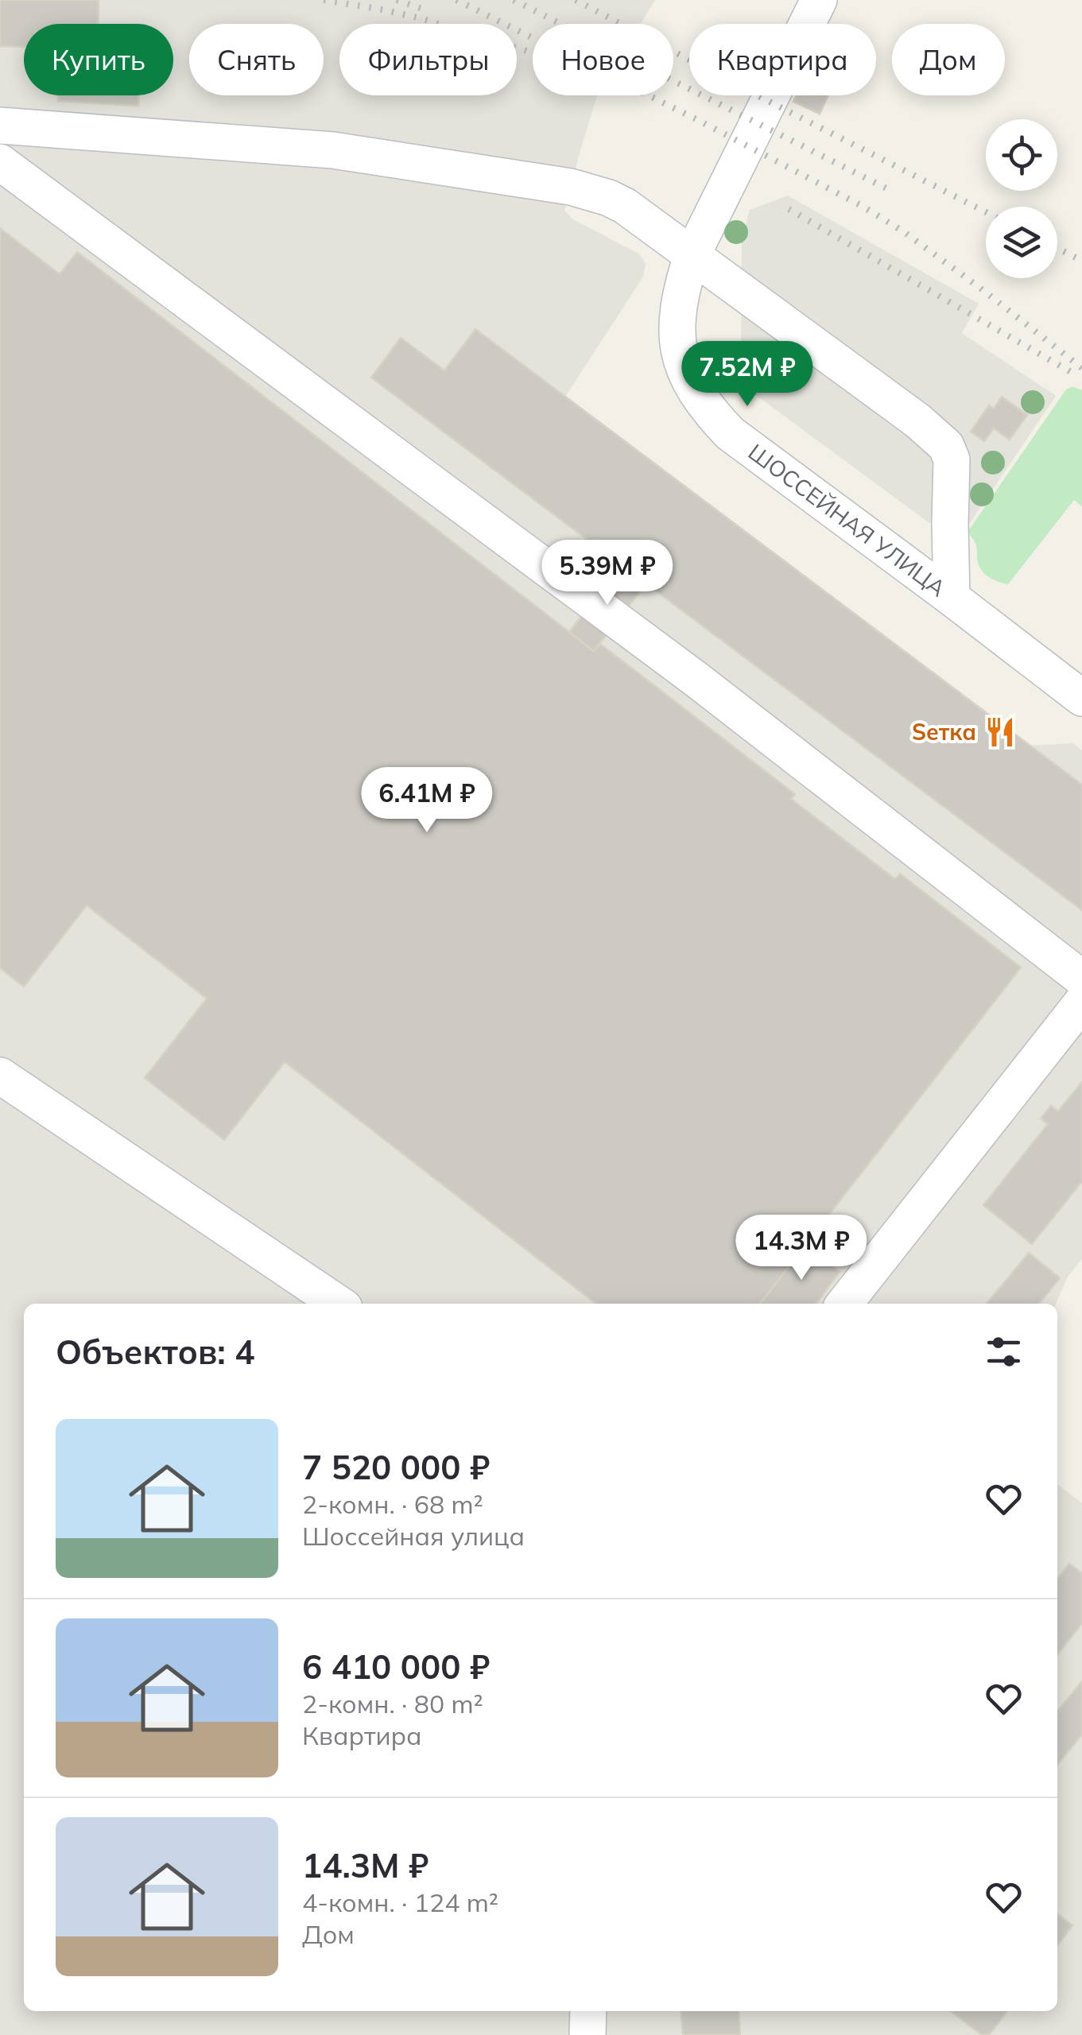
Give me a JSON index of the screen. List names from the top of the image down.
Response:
{
  "streets": {
    "street": ["ШОССЕЙНАЯ УЛИЦА"]
  },
  "places": {
    "restaurant": ["Sетка"]
  },
  "page": {
    "chip": [
      "Купить",
      "Снять",
      "Фильтры",
      "Новое",
      "Квартира",
      "Дом"
    ],
    "price": [
      "7.52M ₽",
      "5.39M ₽",
      "6.41M ₽",
      "14.3M ₽"
    ],
    "heading": "Объектов: 4",
    "list": [
      {
        "name": "7 520 000 ₽",
        "note": "2-комн. · 68 m² · Шоссейная улица"
      },
      {
        "name": "6 410 000 ₽",
        "note": "2-комн. · 80 m² · Квартира"
      },
      {
        "name": "14.3M ₽",
        "note": "4-комн. · 124 m² · Дом"
      }
    ]
  }
}
